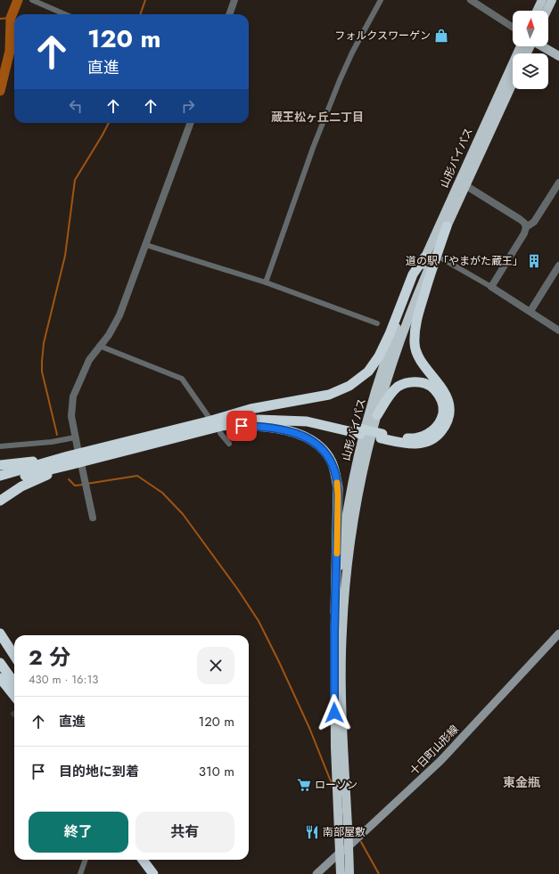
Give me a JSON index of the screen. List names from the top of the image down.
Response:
{
  "streets": {
    "highway": ["山形バイパス"],
    "main road": ["十日町山形線"]
  },
  "crossings": [
    ["山形バイパス", "十日町山形線"]
  ],
  "districts": ["蔵王松ヶ丘二丁目", "東金瓶"],
  "places": {
    "shop": ["フォルクスワーゲン"],
    "building": ["道の駅「やまがた蔵王」"],
    "supermarket": ["ローソン"],
    "restaurant": ["南部屋敷"]
  },
  "north": "top",
  "page": {
    "turn": ["120 m", "直進"],
    "heading": ["2 分", "430 m · 16:13"],
    "list": [
      {
        "name": "直進",
        "value": "120 m"
      },
      {
        "name": "目的地に到着",
        "value": "310 m"
      }
    ],
    "buttons": ["終了", "共有"]
  }
}
